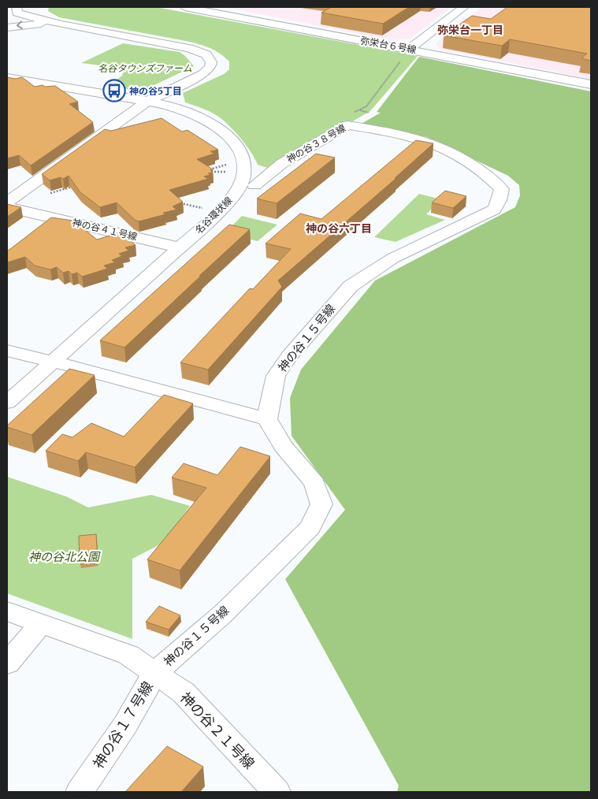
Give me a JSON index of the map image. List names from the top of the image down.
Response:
{
  "streets": {
    "street": [
      "弥栄台６号線",
      "神の谷３８号線",
      "名谷環状線",
      "神の谷４１号線",
      "神の谷１５号線",
      "神の谷１７号線",
      "神の谷２１号線"
    ]
  },
  "crossings": [
    ["神の谷３８号線", "神の谷１５号線"],
    ["名谷環状線", "神の谷４１号線"],
    ["神の谷１５号線", "神の谷１７号線"],
    ["神の谷１５号線", "神の谷２１号線"],
    ["神の谷１７号線", "神の谷２１号線"]
  ],
  "districts": ["弥栄台一丁目", "神の谷六丁目"],
  "parks": ["名谷タウンズファーム", "神の谷北公園"],
  "places": {
    "bus stop": ["神の谷5丁目"]
  }
}
